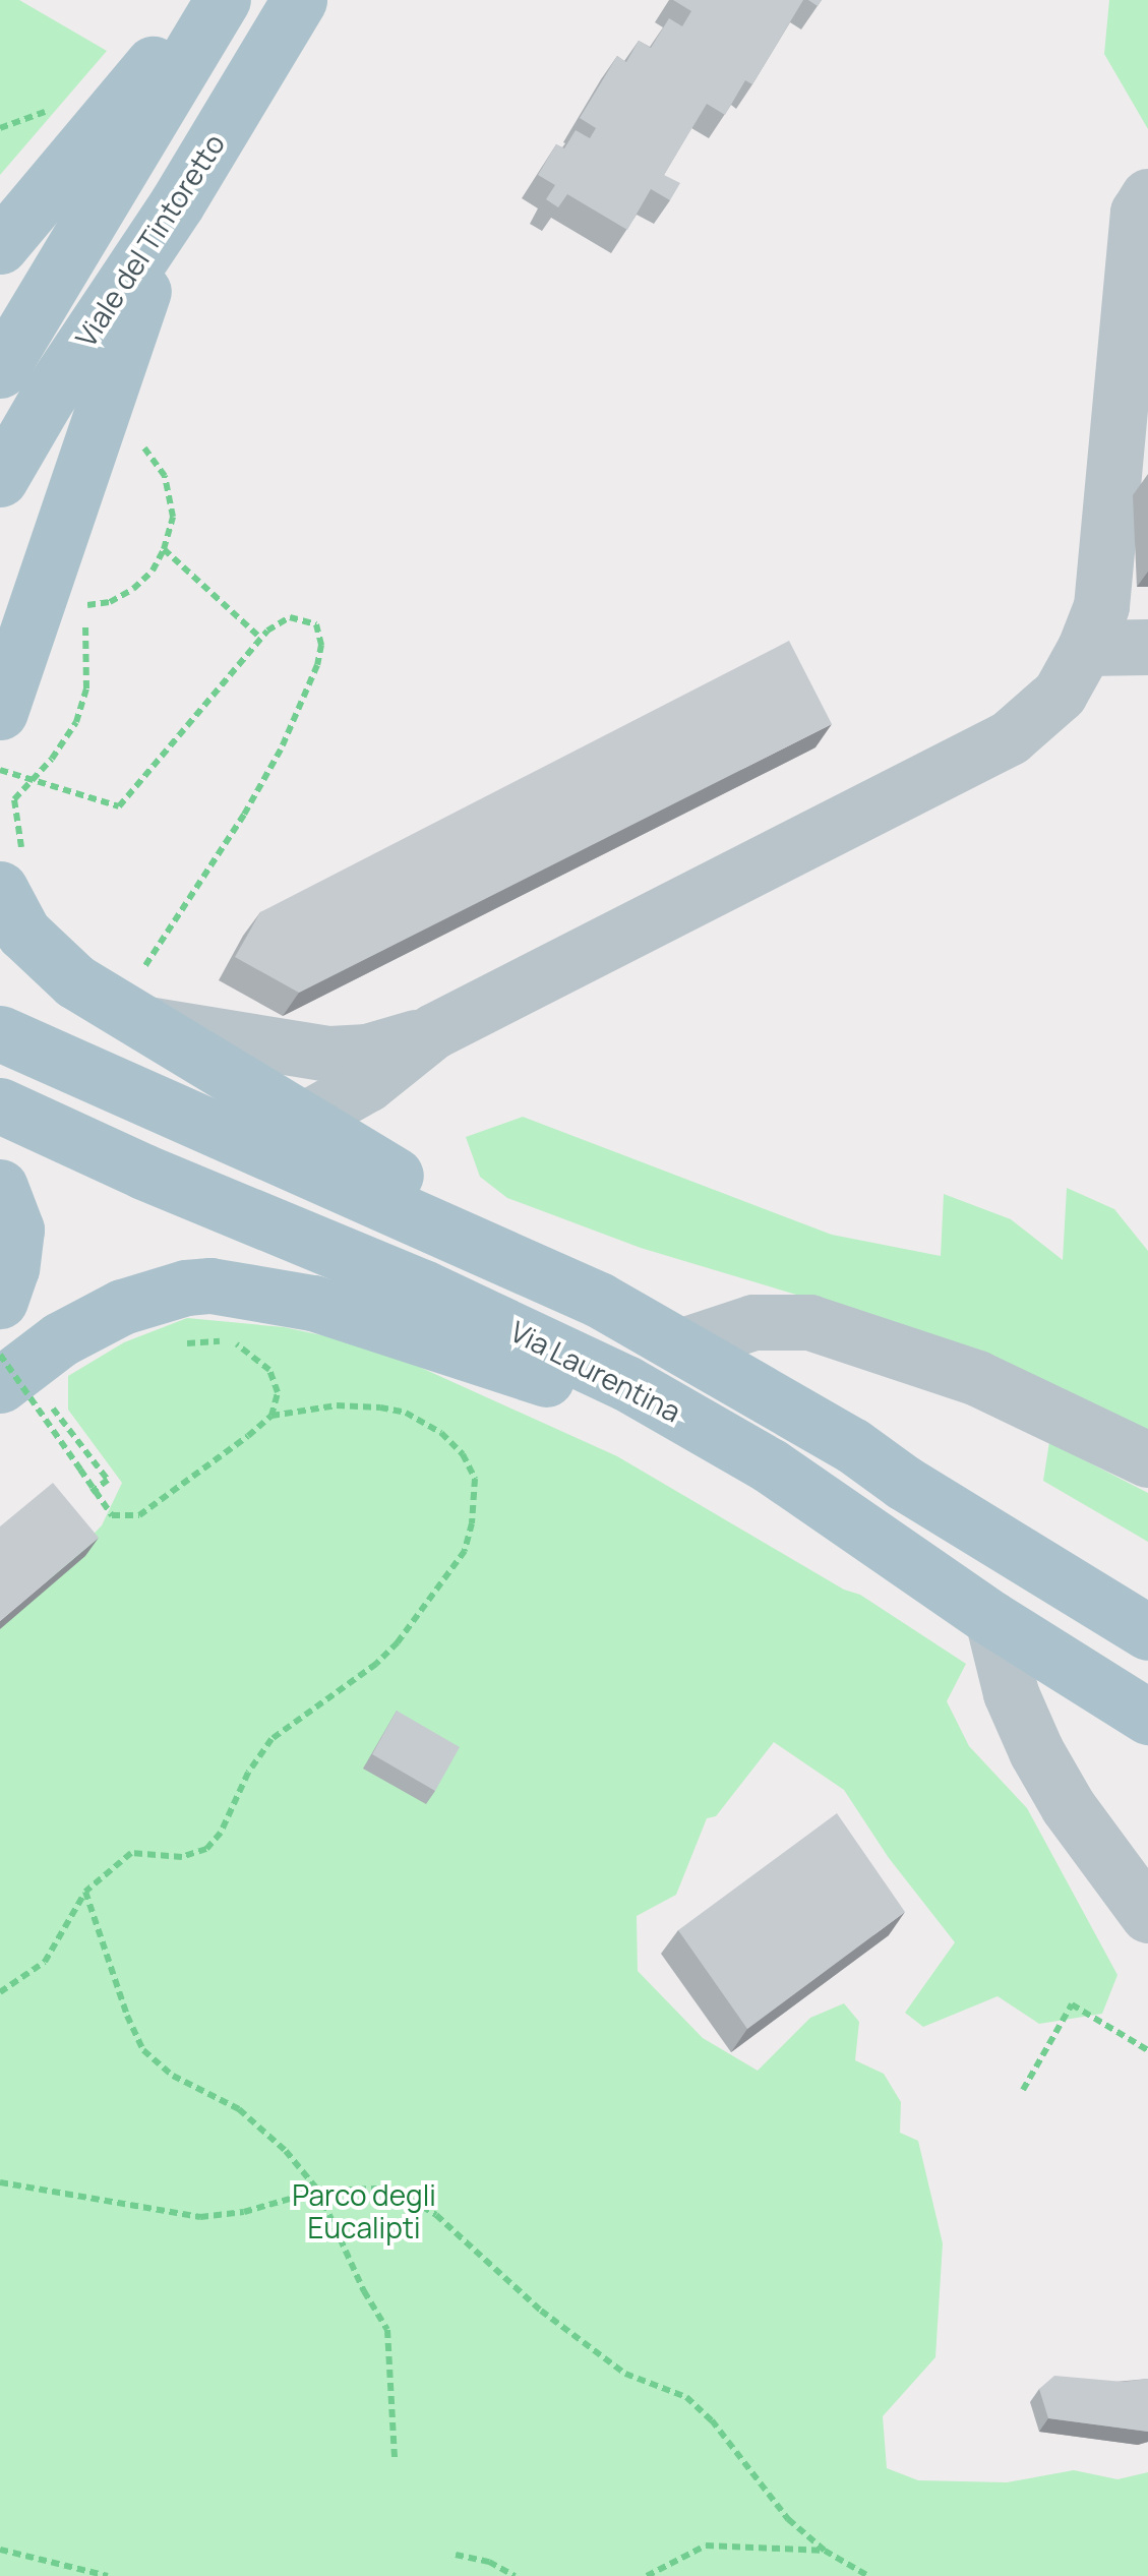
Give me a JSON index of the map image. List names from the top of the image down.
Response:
{
  "streets": {
    "main road": ["Viale del Tintoretto", "Via Laurentina"]
  },
  "parks": ["Parco degli Eucalipti"]
}
